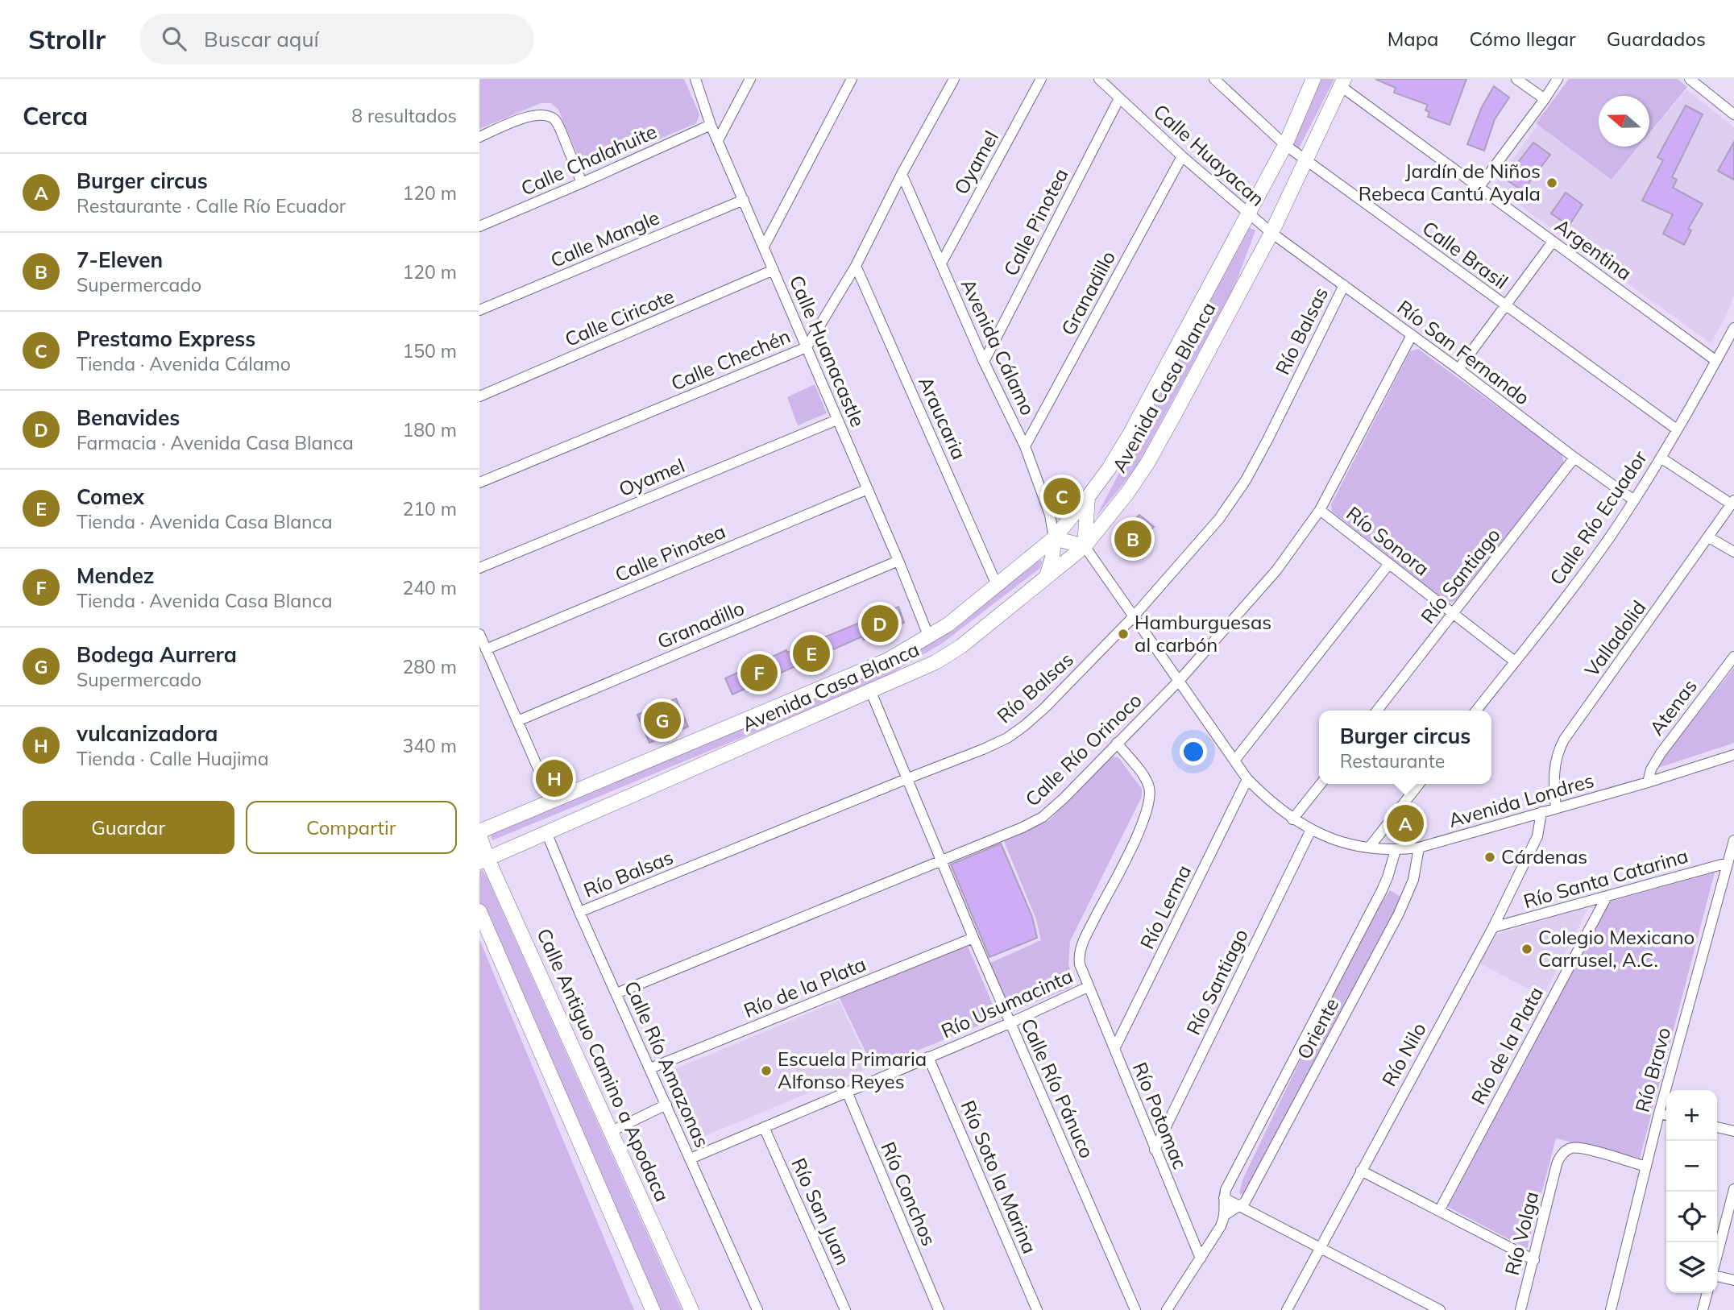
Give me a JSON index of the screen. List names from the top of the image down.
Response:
{
  "streets": {
    "street": [
      "Calle Huayacan",
      "Calle Chalahuite",
      "Oyamel",
      "Calle Pinotea",
      "Calle Mangle",
      "Argentina",
      "Calle Brasil",
      "Granadillo",
      "Calle Ciricote",
      "Río Balsas",
      "Avenida Cálamo",
      "Calle Huanacastle",
      "Río San Fernando",
      "Calle Chechén",
      "Avenida Casa Blanca",
      "Araucaria",
      "Calle Río Ecuador",
      "Río Sonora",
      "Río Santiago",
      "Valladolid",
      "Atenas",
      "Calle Río Orinoco",
      "Avenida Londres",
      "Río Santa Catarina",
      "Río Lerma",
      "Río de la Plata",
      "Río Usumacinta",
      "Oriente",
      "Río Nilo",
      "Calle Río Amazonas",
      "Calle Antiguo Camino a Apodaca",
      "Río Bravo",
      "Calle Río Pánuco",
      "Río Potomac",
      "Río Soto la Marina",
      "Río Conchos",
      "Río San Juan",
      "Río Volga"
    ]
  },
  "crossings": [
    ["Calle Huayacan", "Calle Pinotea"],
    ["Calle Huayacan", "Granadillo"],
    ["Calle Huayacan", "Río San Fernando"],
    ["Calle Huayacan", "Avenida Casa Blanca"],
    ["Calle Chalahuite", "Calle Huanacastle"],
    ["Oyamel", "Avenida Cálamo"],
    ["Oyamel", "Calle Huanacastle"],
    ["Calle Pinotea", "Avenida Cálamo"],
    ["Calle Pinotea", "Calle Huanacastle"],
    ["Calle Mangle", "Calle Huanacastle"],
    ["Argentina", "Avenida Casa Blanca"],
    ["Argentina", "Calle Río Ecuador"],
    ["Calle Brasil", "Avenida Casa Blanca"],
    ["Calle Brasil", "Calle Río Ecuador"],
    ["Granadillo", "Avenida Cálamo"],
    ["Granadillo", "Calle Huanacastle"],
    ["Calle Ciricote", "Calle Huanacastle"],
    ["Río Balsas", "Río San Fernando"],
    ["Río Balsas", "Avenida Londres"],
    ["Río Balsas", "Calle Río Amazonas"],
    ["Río Balsas", "Calle Río Pánuco"],
    ["Avenida Cálamo", "Calle Chechén"],
    ["Avenida Cálamo", "Avenida Casa Blanca"],
    ["Calle Huanacastle", "Calle Chechén"],
    ["Calle Huanacastle", "Avenida Casa Blanca"],
    ["Río San Fernando", "Avenida Casa Blanca"],
    ["Río San Fernando", "Calle Río Ecuador"],
    ["Río San Fernando", "Río Santiago"],
    ["Río San Fernando", "Calle Río Orinoco"],
    ["Calle Chechén", "Araucaria"],
    ["Avenida Casa Blanca", "Araucaria"],
    ["Avenida Casa Blanca", "Avenida Londres"],
    ["Avenida Casa Blanca", "Calle Río Amazonas"],
    ["Avenida Casa Blanca", "Calle Antiguo Camino a Apodaca"],
    ["Avenida Casa Blanca", "Calle Río Pánuco"],
    ["Calle Río Ecuador", "Río Sonora"],
    ["Río Sonora", "Río Santiago"],
    ["Río Sonora", "Calle Río Orinoco"],
    ["Río Santiago", "Avenida Londres"],
    ["Río Santiago", "Río Potomac"],
    ["Valladolid", "Avenida Londres"],
    ["Atenas", "Avenida Londres"],
    ["Calle Río Orinoco", "Avenida Londres"],
    ["Calle Río Orinoco", "Río Usumacinta"],
    ["Calle Río Orinoco", "Calle Río Amazonas"],
    ["Calle Río Orinoco", "Calle Río Pánuco"],
    ["Avenida Londres", "Río Lerma"],
    ["Avenida Londres", "Oriente"],
    ["Avenida Londres", "Río Nilo"],
    ["Río Santa Catarina", "Río de la Plata"],
    ["Río Santa Catarina", "Río Nilo"],
    ["Río Santa Catarina", "Río Bravo"],
    ["Río Lerma", "Río Potomac"],
    ["Río de la Plata", "Calle Río Amazonas"],
    ["Río de la Plata", "Calle Río Pánuco"],
    ["Río Usumacinta", "Calle Río Amazonas"],
    ["Río Usumacinta", "Calle Río Pánuco"],
    ["Río Usumacinta", "Río Potomac"],
    ["Río Usumacinta", "Río Soto la Marina"],
    ["Río Usumacinta", "Río Conchos"],
    ["Río Usumacinta", "Río San Juan"],
    ["Río Bravo", "Río Volga"]
  ],
  "places": [
    "Jardín de Niños Rebeca Cantú Ayala",
    "Hamburguesas al carbón",
    "Cárdenas",
    "Colegio Mexicano Carrusel, A.C.",
    "Escuela Primaria Alfonso Reyes"
  ],
  "north": "left",
  "page": {
    "header": "Strollr",
    "search": "Buscar aquí",
    "nav": ["Mapa", "Cómo llegar", "Guardados"],
    "heading": ["Cerca", "8 resultados"],
    "list": [
      {
        "mark": "A",
        "name": "Burger circus",
        "note": "Restaurante · Calle Río Ecuador",
        "value": "120 m"
      },
      {
        "mark": "B",
        "name": "7-Eleven",
        "note": "Supermercado",
        "value": "120 m"
      },
      {
        "mark": "C",
        "name": "Prestamo Express",
        "note": "Tienda · Avenida Cálamo",
        "value": "150 m"
      },
      {
        "mark": "D",
        "name": "Benavides",
        "note": "Farmacia · Avenida Casa Blanca",
        "value": "180 m"
      },
      {
        "mark": "E",
        "name": "Comex",
        "note": "Tienda · Avenida Casa Blanca",
        "value": "210 m"
      },
      {
        "mark": "F",
        "name": "Mendez",
        "note": "Tienda · Avenida Casa Blanca",
        "value": "240 m"
      },
      {
        "mark": "G",
        "name": "Bodega Aurrera",
        "note": "Supermercado",
        "value": "280 m"
      },
      {
        "mark": "H",
        "name": "vulcanizadora",
        "note": "Tienda · Calle Huajima",
        "value": "340 m"
      }
    ],
    "pins": [
      "C",
      "B",
      "D",
      "E",
      "F",
      "G",
      "H",
      "A"
    ],
    "popup": ["Burger circus", "Restaurante"],
    "buttons": ["Guardar", "Compartir"],
    "map_buttons": ["+", "−"]
  }
}
